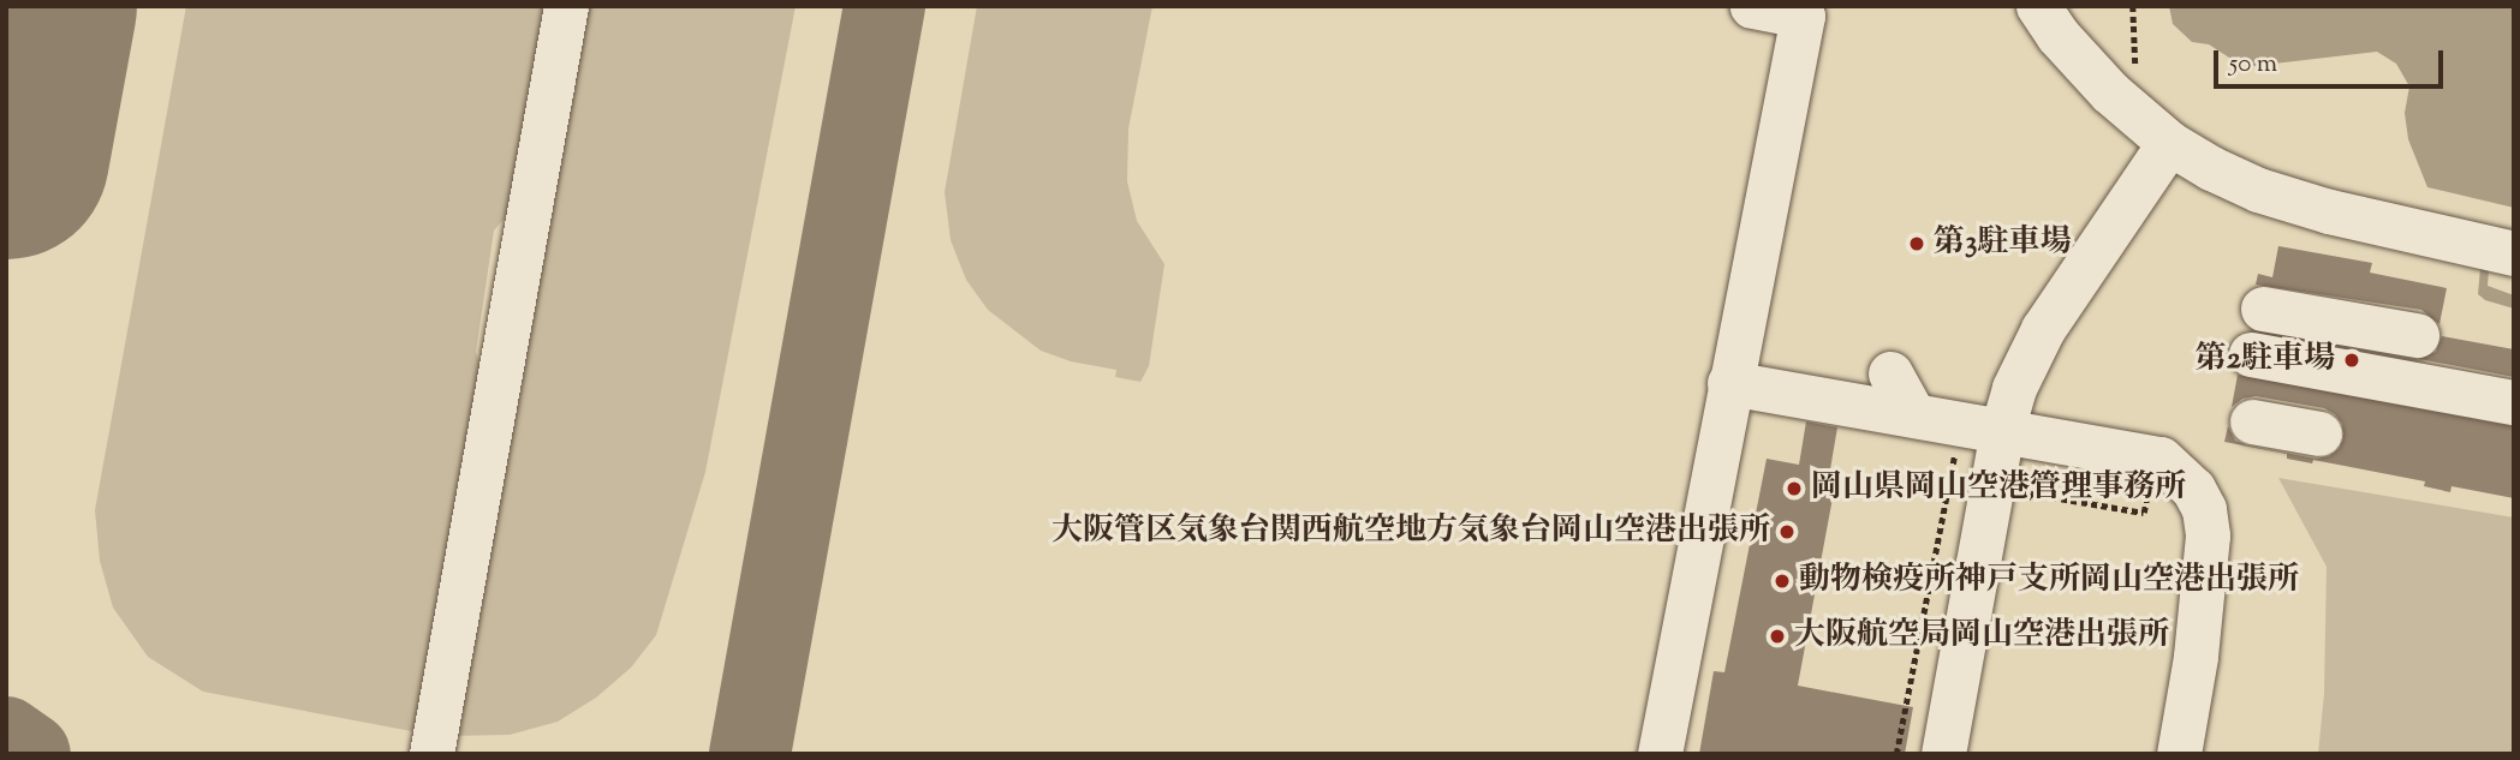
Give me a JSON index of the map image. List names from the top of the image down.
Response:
{
  "places": [
    "第3駐車場",
    "第2駐車場",
    "岡山県岡山空港管理事務所",
    "大阪管区気象台関西航空地方気象台岡山空港出張所",
    "動物検疫所神戸支所岡山空港出張所",
    "大阪航空局岡山空港出張所"
  ],
  "scale_bar": "50 m"
}
